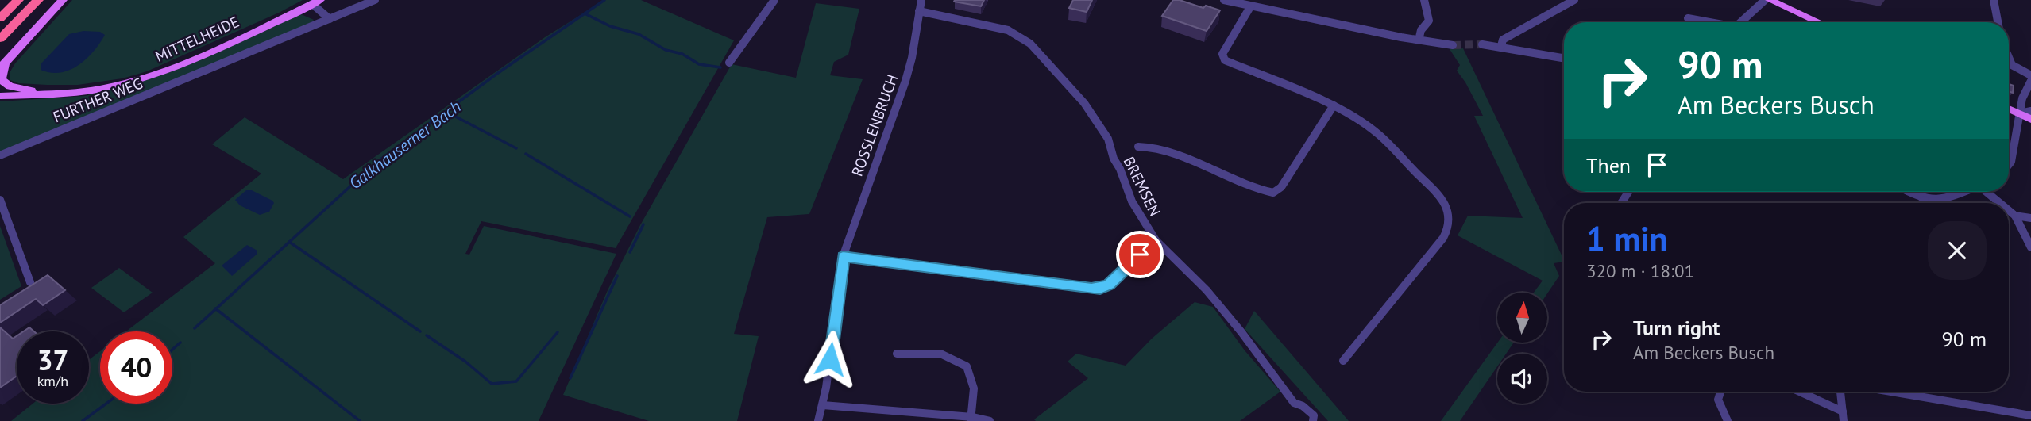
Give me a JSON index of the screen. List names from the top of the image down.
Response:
{
  "streets": {
    "main road": ["MITTELHEIDE"],
    "street": ["FURTHER WEG", "ROSSLENBRUCH", "BREMSEN"]
  },
  "crossings": [
    ["ROSSLENBRUCH", "BREMSEN"]
  ],
  "water": ["Galkhauserner Bach"],
  "north": "top",
  "page": {
    "turn": ["90 m", "Am Beckers Busch"],
    "then": "Then",
    "heading": ["1 min", "320 m · 18:01"],
    "list": [
      {
        "name": "Turn right",
        "note": "Am Beckers Busch",
        "value": "90 m"
      }
    ],
    "speed": "37 km/h",
    "limit": "40"
  }
}
